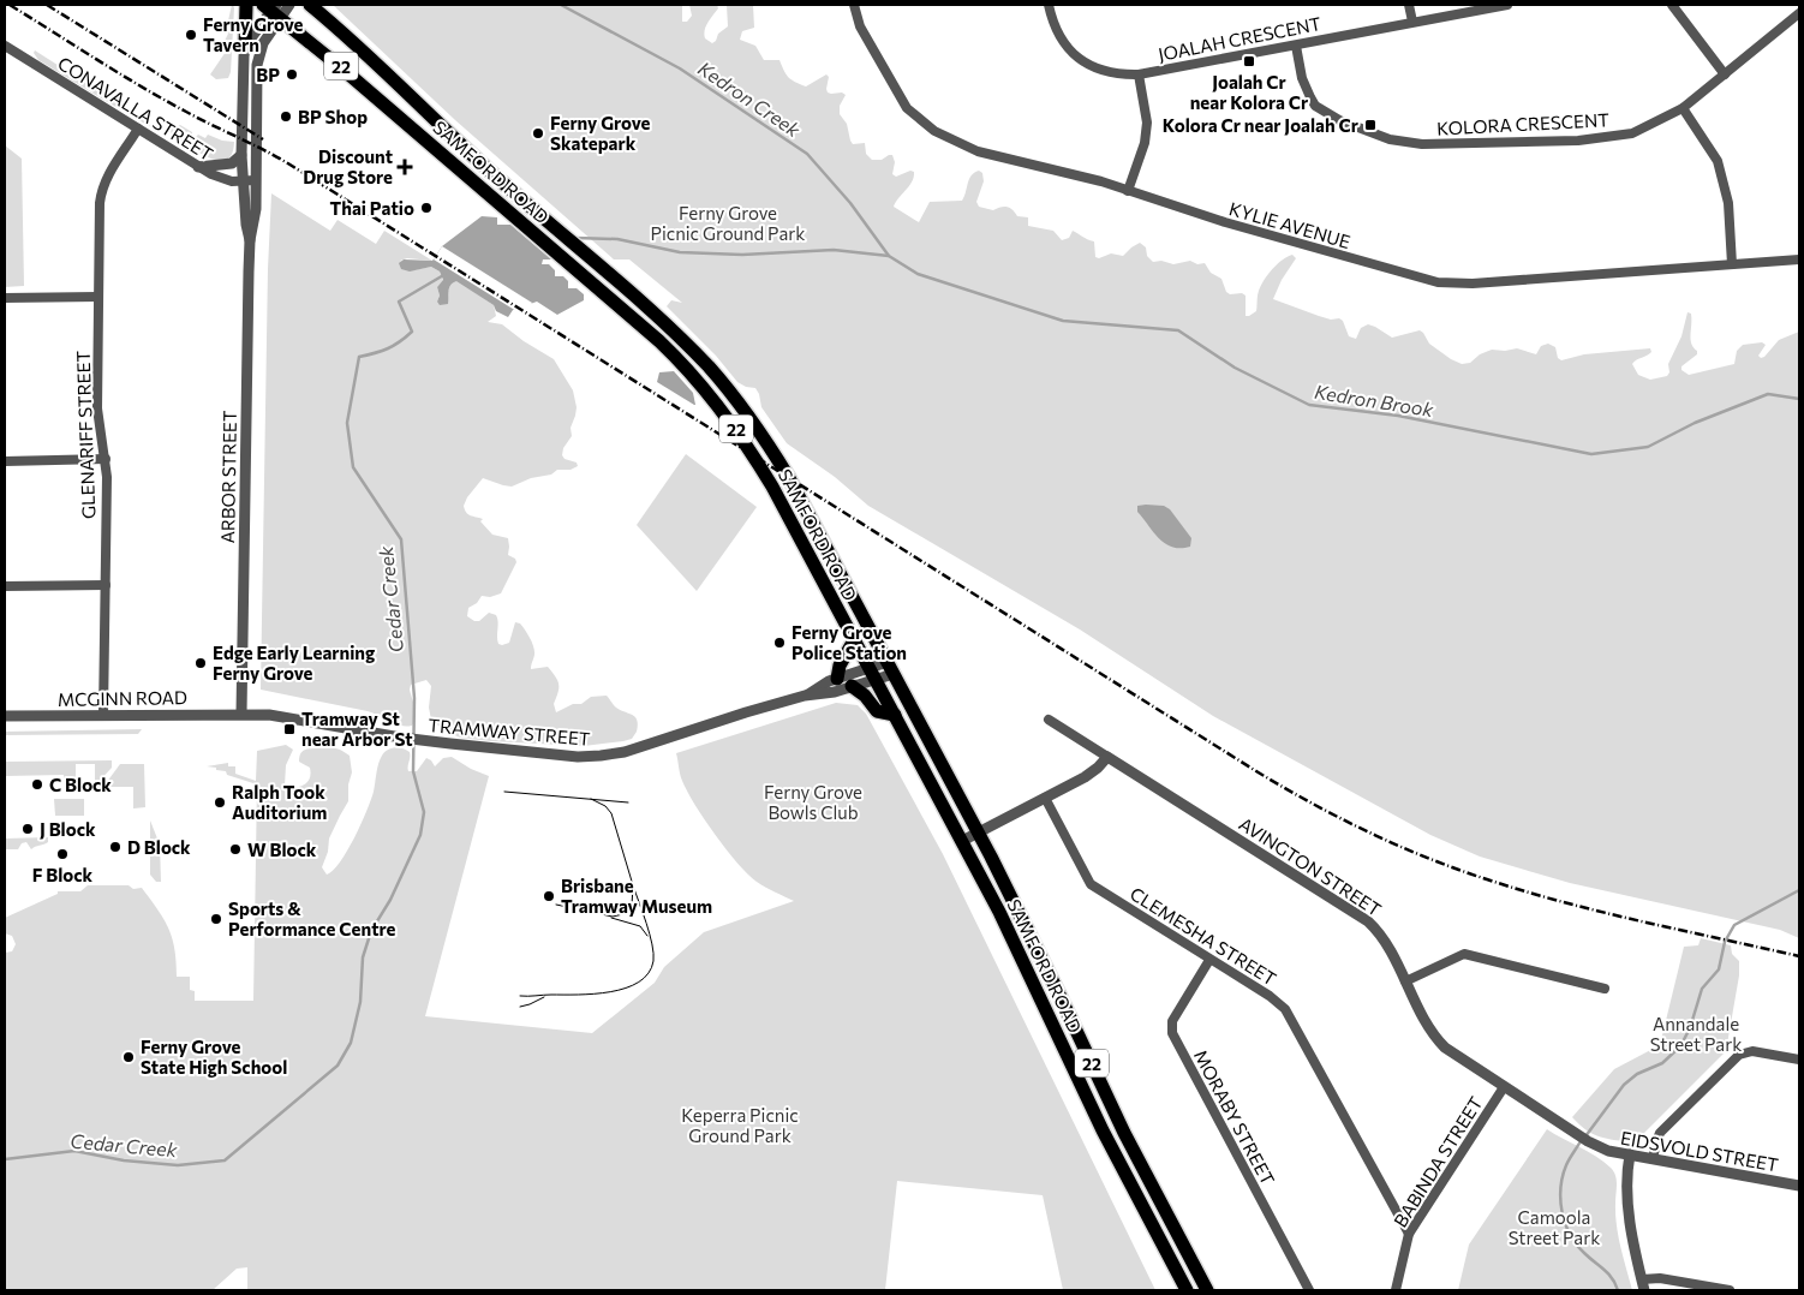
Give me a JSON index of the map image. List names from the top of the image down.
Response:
{
  "streets": {
    "main road": ["22", "SAMFORD ROAD"],
    "street": [
      "JOALAH CRESCENT",
      "CONAVALLA STREET",
      "KOLORA CRESCENT",
      "KYLIE AVENUE",
      "GLENARIFF STREET",
      "ARBOR STREET",
      "MCGINN ROAD",
      "TRAMWAY STREET",
      "AVINGTON STREET",
      "CLEMESHA STREET",
      "MORABY STREET",
      "EIDSVOLD STREET",
      "BABINDA STREET"
    ]
  },
  "crossings": [
    ["JOALAH CRESCENT", "KOLORA CRESCENT"],
    ["CONAVALLA STREET", "GLENARIFF STREET"],
    ["CONAVALLA STREET", "ARBOR STREET"],
    ["SAMFORD ROAD", "ARBOR STREET"],
    ["SAMFORD ROAD", "TRAMWAY STREET"],
    ["GLENARIFF STREET", "MCGINN ROAD"],
    ["ARBOR STREET", "MCGINN ROAD"],
    ["ARBOR STREET", "TRAMWAY STREET"],
    ["MCGINN ROAD", "TRAMWAY STREET"],
    ["AVINGTON STREET", "EIDSVOLD STREET"],
    ["AVINGTON STREET", "BABINDA STREET"],
    ["CLEMESHA STREET", "MORABY STREET"],
    ["CLEMESHA STREET", "BABINDA STREET"]
  ],
  "water": ["Kedron Creek", "Kedron Brook", "Cedar Creek"],
  "parks": [
    "Ferny Grove Picnic Ground Park",
    "Ferny Grove Bowls Club",
    "Annandale Street Park",
    "Keperra Picnic Ground Park",
    "Camoola Street Park"
  ],
  "places": {
    "other": [
      "Ferny Grove Tavern",
      "BP",
      "BP Shop",
      "Ferny Grove Skatepark",
      "Thai Patio",
      "Ferny Grove Police Station",
      "Edge Early Learning Ferny Grove",
      "C Block",
      "Ralph Took Auditorium",
      "J Block",
      "D Block",
      "W Block",
      "F Block",
      "Brisbane Tramway Museum",
      "Sports & Performance Centre",
      "Ferny Grove State High School"
    ],
    "transit": ["Joalah Cr near Kolora Cr", "Kolora Cr near Joalah Cr", "Tramway St near Arbor St"],
    "health": ["Discount Drug Store"]
  }
}
